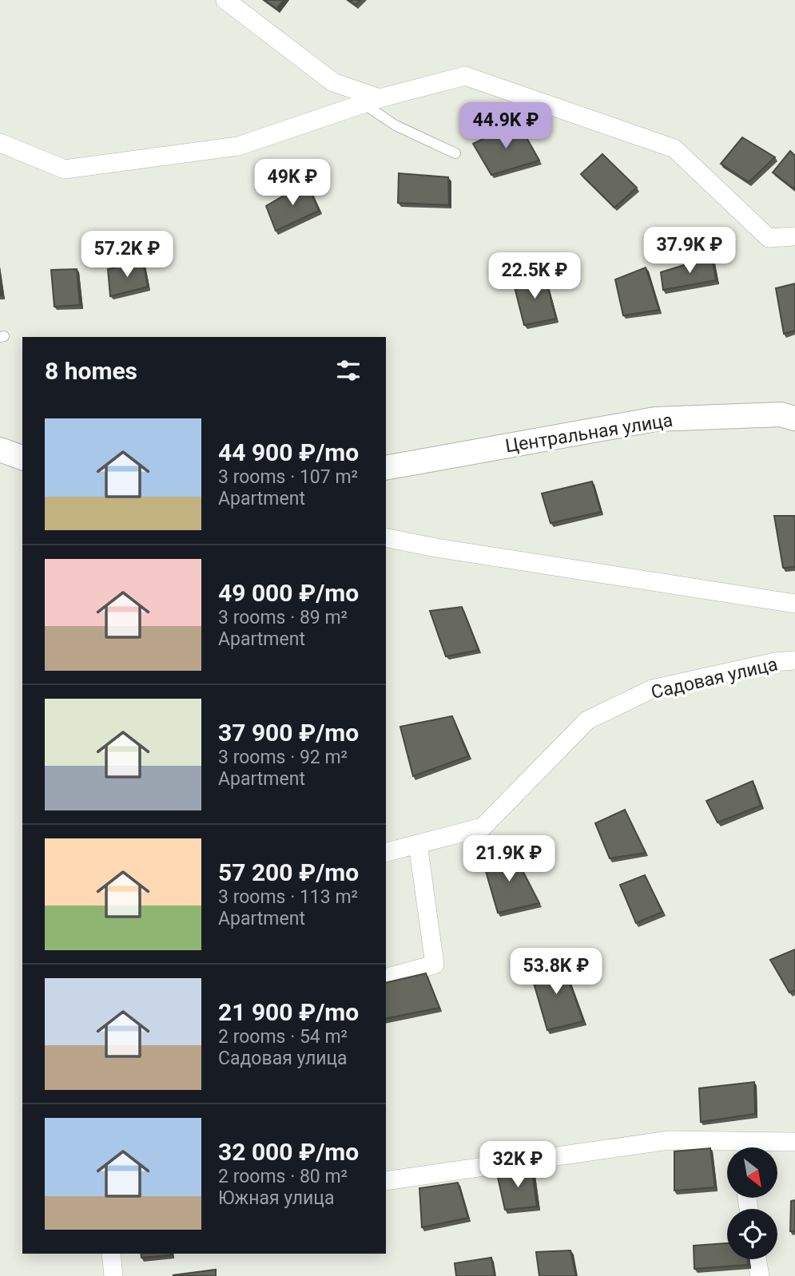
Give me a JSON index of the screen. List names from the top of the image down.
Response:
{
  "streets": {
    "street": ["Центральная улица", "Садовая улица"]
  },
  "north": "bottom right",
  "page": {
    "price": [
      "44.9K ₽",
      "49K ₽",
      "37.9K ₽",
      "57.2K ₽",
      "22.5K ₽",
      "21.9K ₽",
      "53.8K ₽",
      "32K ₽"
    ],
    "heading": "8 homes",
    "list": [
      {
        "name": "44 900 ₽/mo",
        "note": "3 rooms · 107 m² · Apartment"
      },
      {
        "name": "49 000 ₽/mo",
        "note": "3 rooms · 89 m² · Apartment"
      },
      {
        "name": "37 900 ₽/mo",
        "note": "3 rooms · 92 m² · Apartment"
      },
      {
        "name": "57 200 ₽/mo",
        "note": "3 rooms · 113 m² · Apartment"
      },
      {
        "name": "21 900 ₽/mo",
        "note": "2 rooms · 54 m² · Садовая улица"
      },
      {
        "name": "32 000 ₽/mo",
        "note": "2 rooms · 80 m² · Южная улица"
      }
    ]
  }
}
